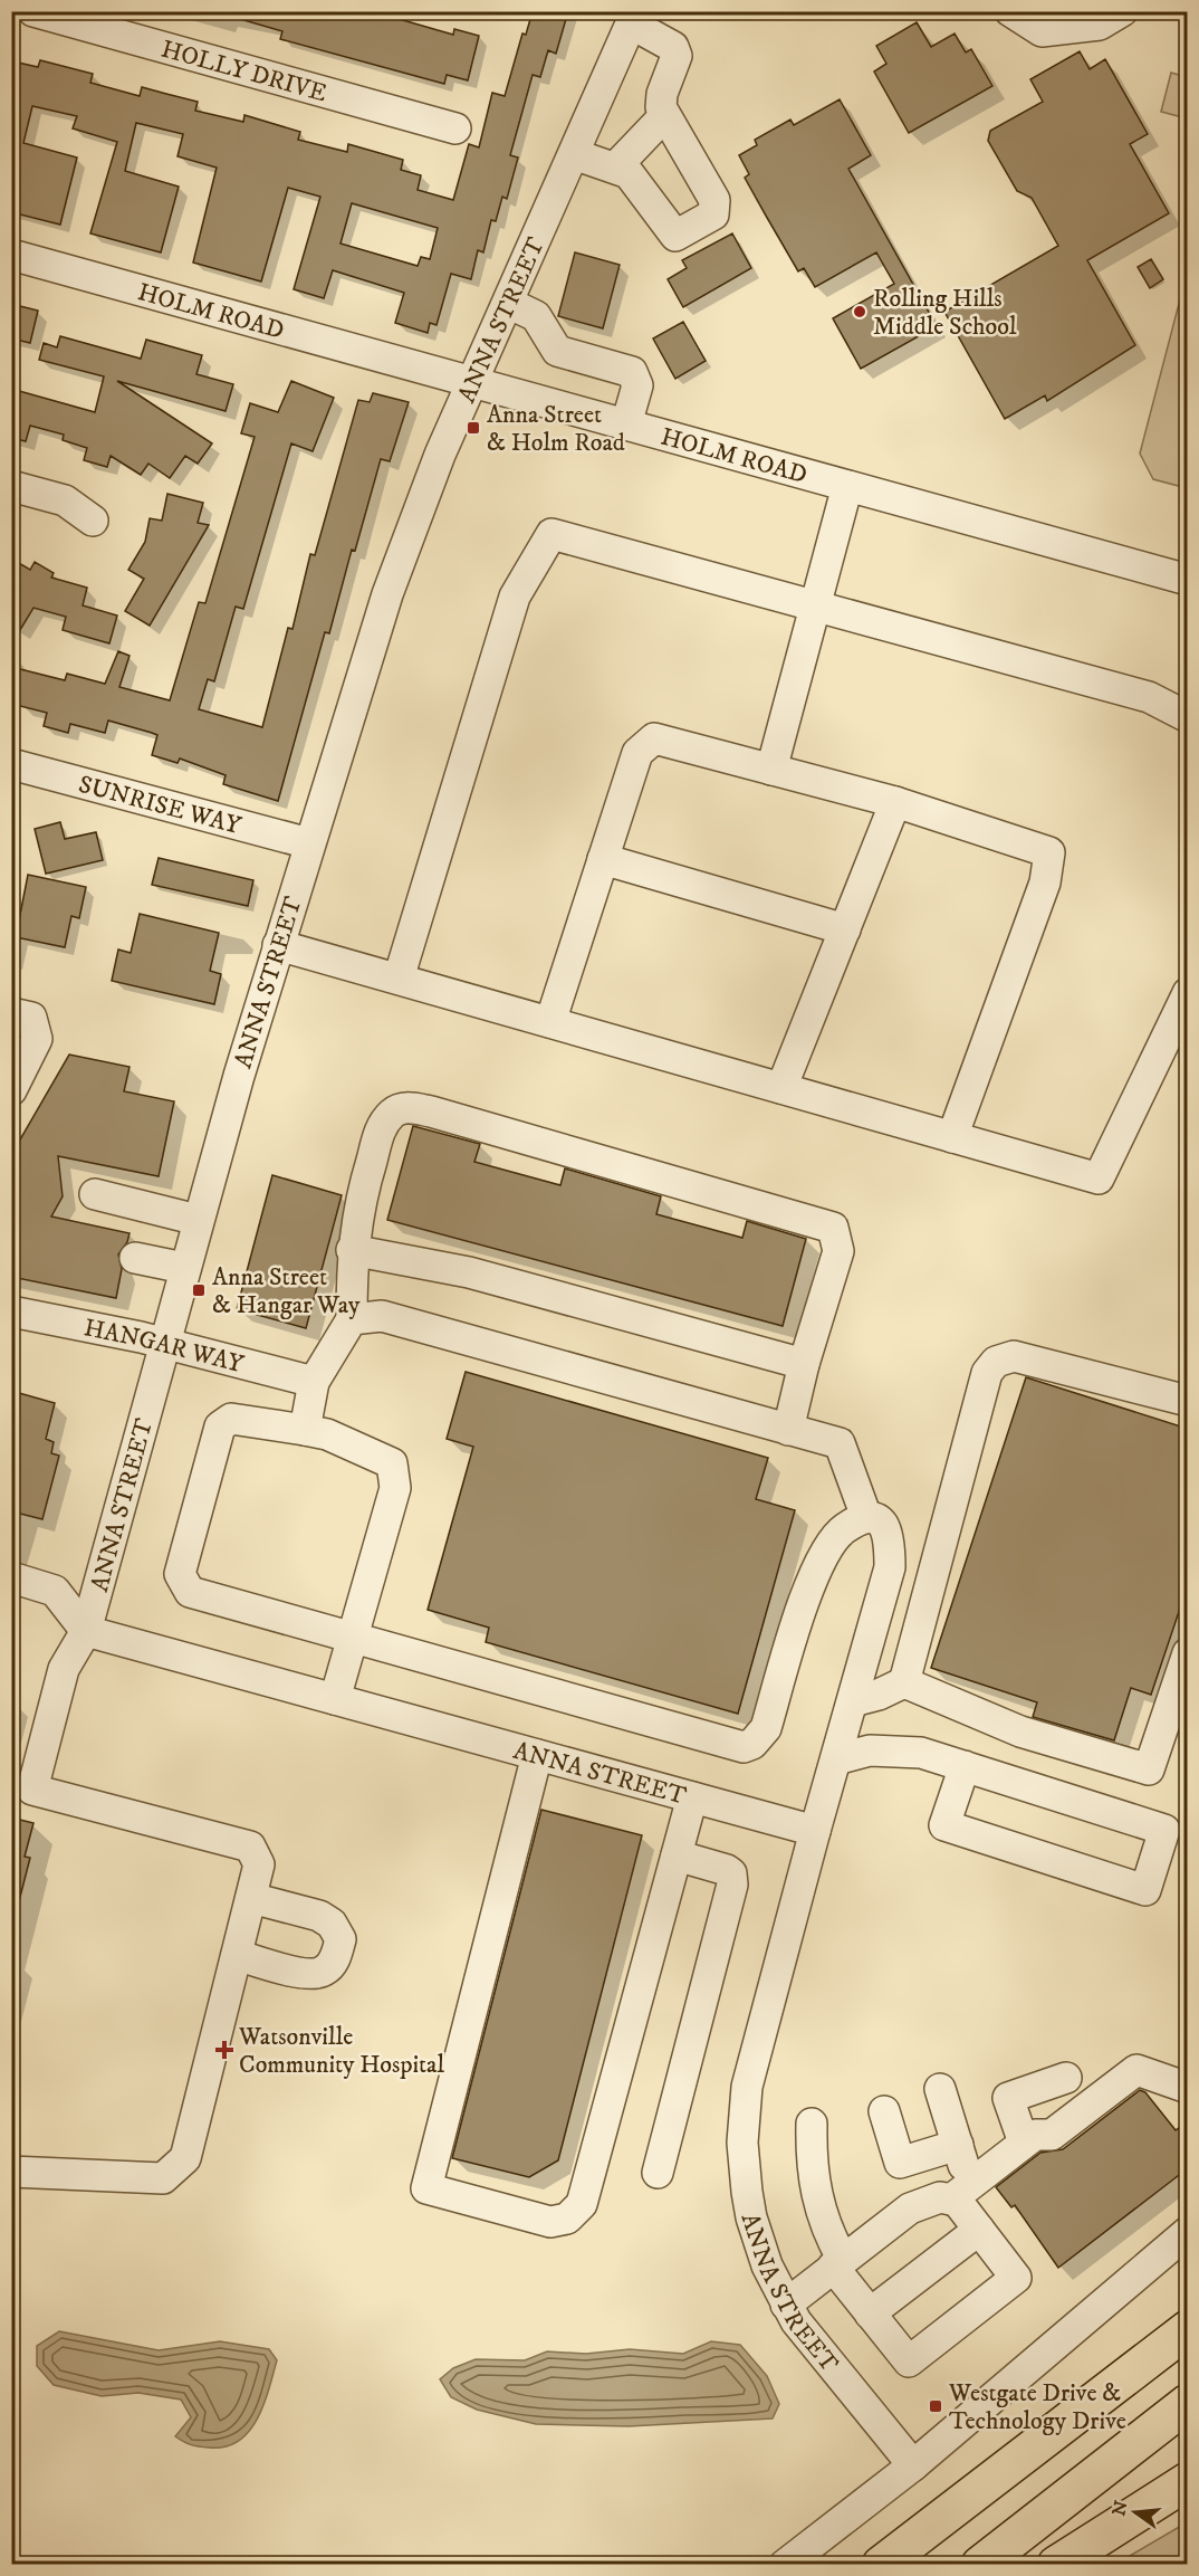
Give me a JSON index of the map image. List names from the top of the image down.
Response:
{
  "streets": {
    "street": [
      "HOLLY DRIVE",
      "HOLM ROAD",
      "ANNA STREET",
      "SUNRISE WAY",
      "HANGAR WAY"
    ]
  },
  "crossings": [
    ["HOLM ROAD", "ANNA STREET"],
    ["ANNA STREET", "SUNRISE WAY"],
    ["ANNA STREET", "HANGAR WAY"]
  ],
  "places": {
    "other": ["Rolling Hills Middle School"],
    "transit": ["Anna Street & Holm Road", "Anna Street & Hangar Way", "Westgate Drive & Technology Drive"],
    "health": ["Watsonville Community Hospital"]
  },
  "north": "left"
}
